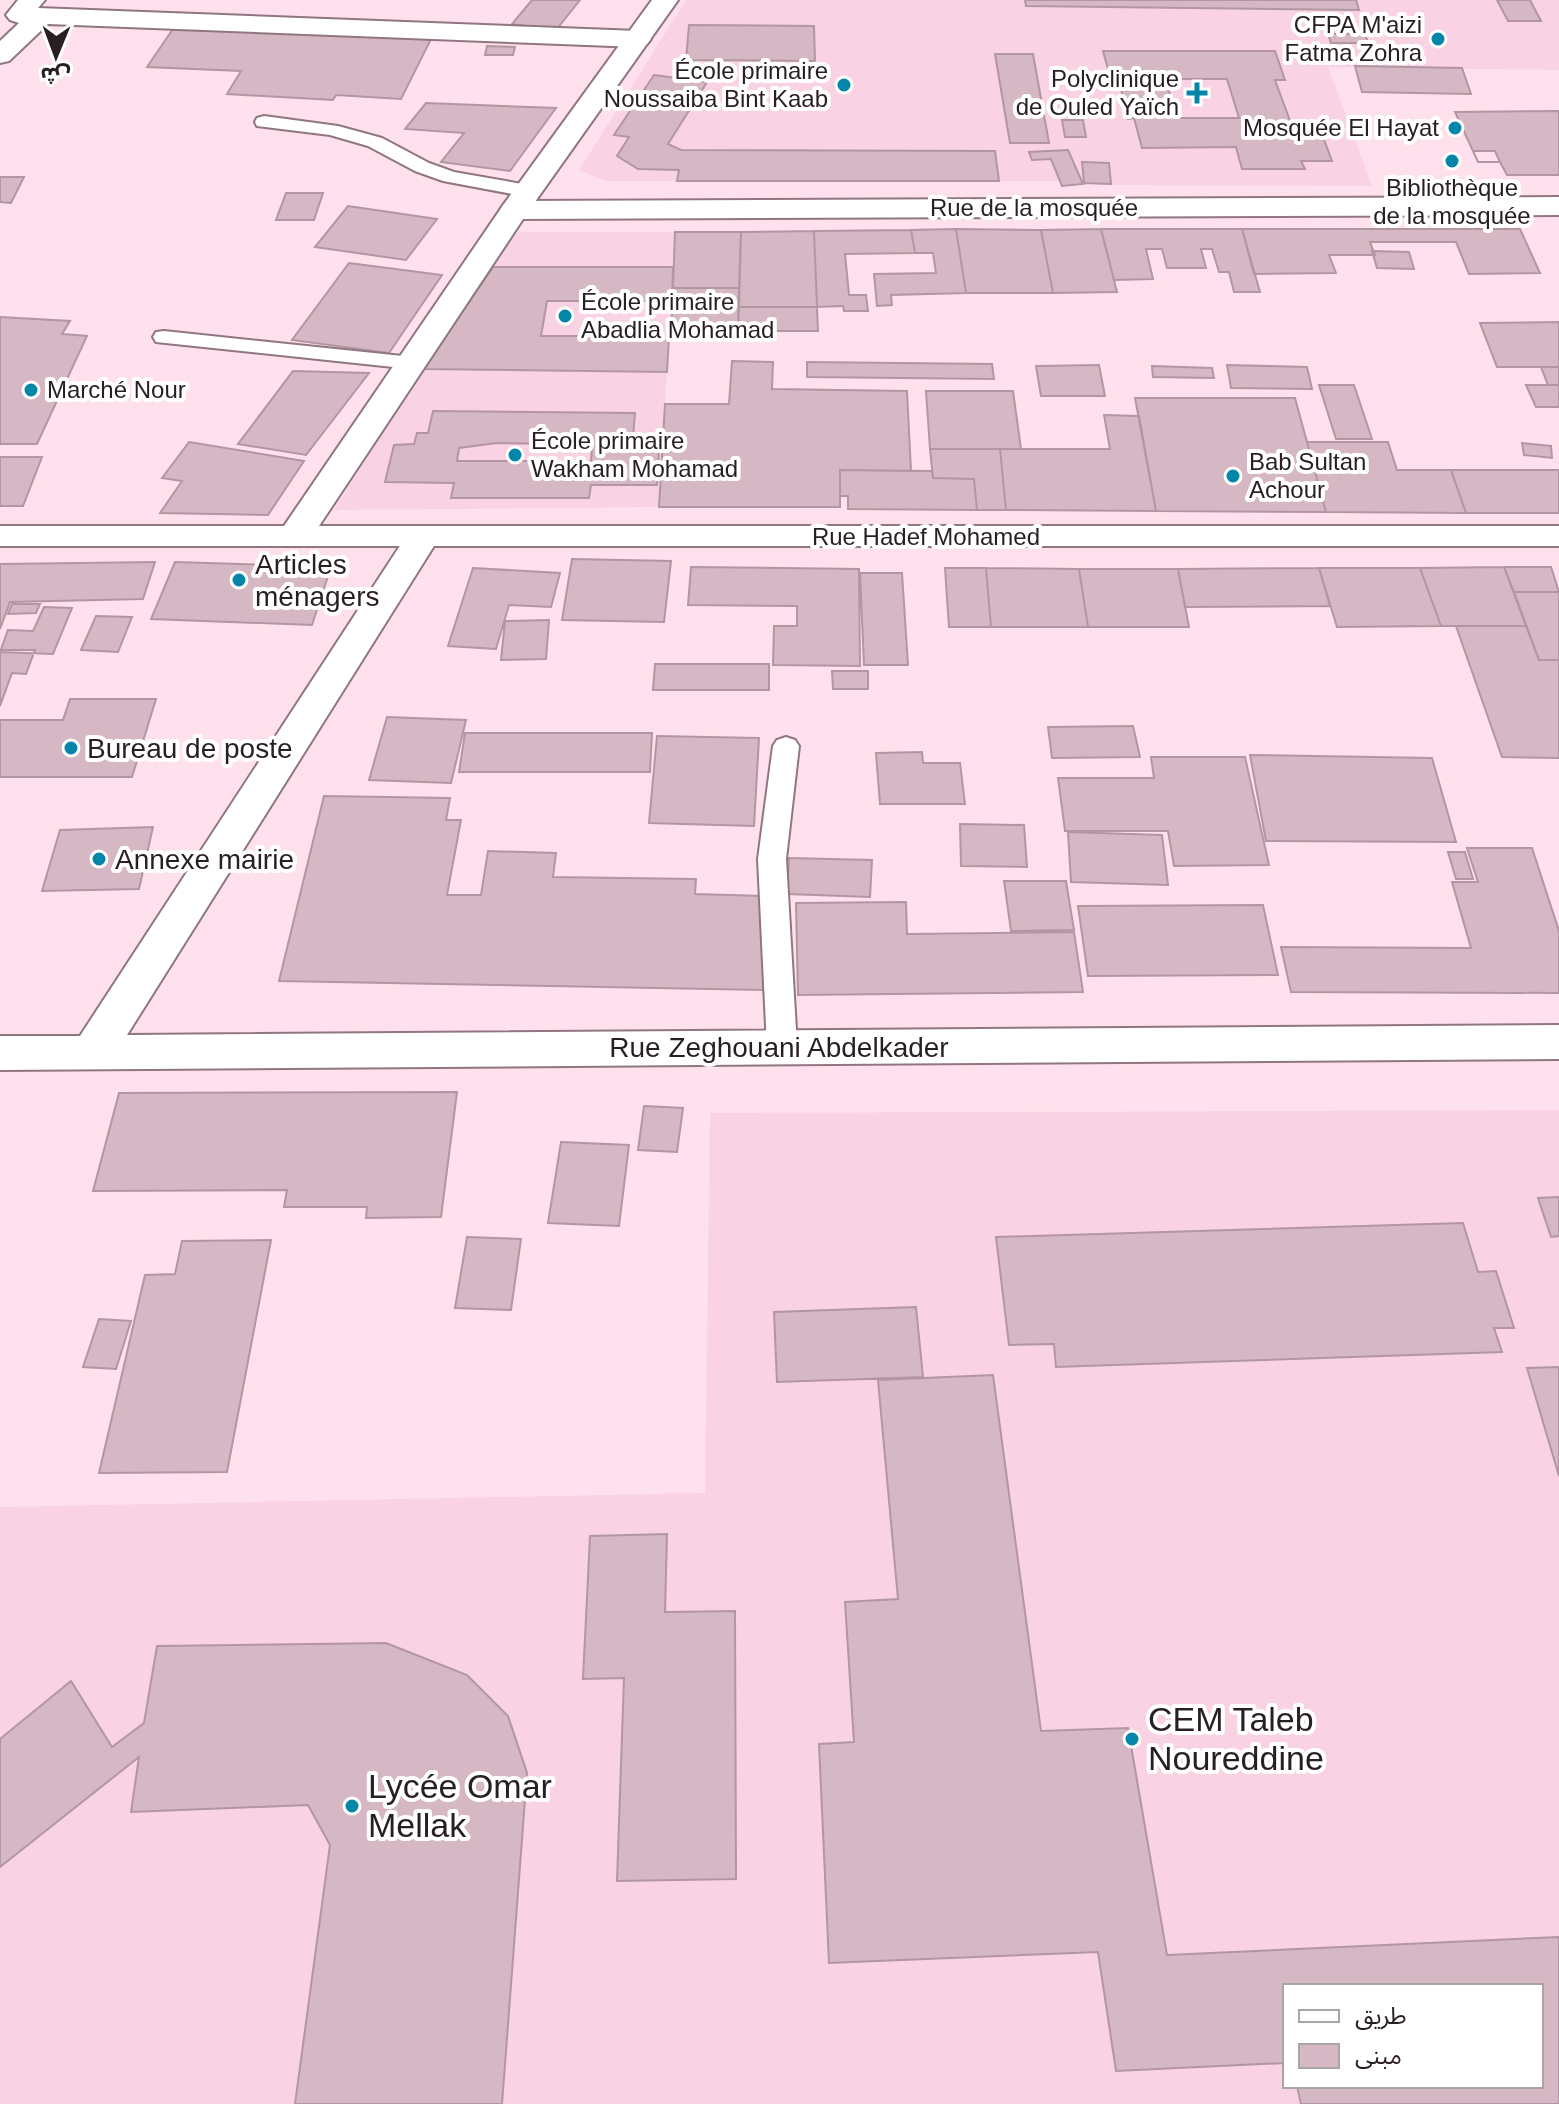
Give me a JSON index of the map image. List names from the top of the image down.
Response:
{
  "streets": {
    "street": ["Rue de la mosquée", "Rue Hadef Mohamed", "Rue Zeghouani Abdelkader"]
  },
  "places": {
    "other": [
      "CFPA M'aizi Fatma Zohra",
      "École primaire Noussaiba Bint Kaab",
      "Mosquée El Hayat",
      "Bibliothèque de la mosquée",
      "École primaire Abadlia Mohamad",
      "Marché Nour",
      "École primaire Wakham Mohamad",
      "Bab Sultan Achour",
      "Articles ménagers",
      "Bureau de poste",
      "Annexe mairie",
      "CEM Taleb Noureddine",
      "Lycée Omar Mellak"
    ],
    "health": ["Polyclinique de Ouled Yaïch"]
  },
  "legend": ["طريق", "مبنى"],
  "north": "bottom"
}
